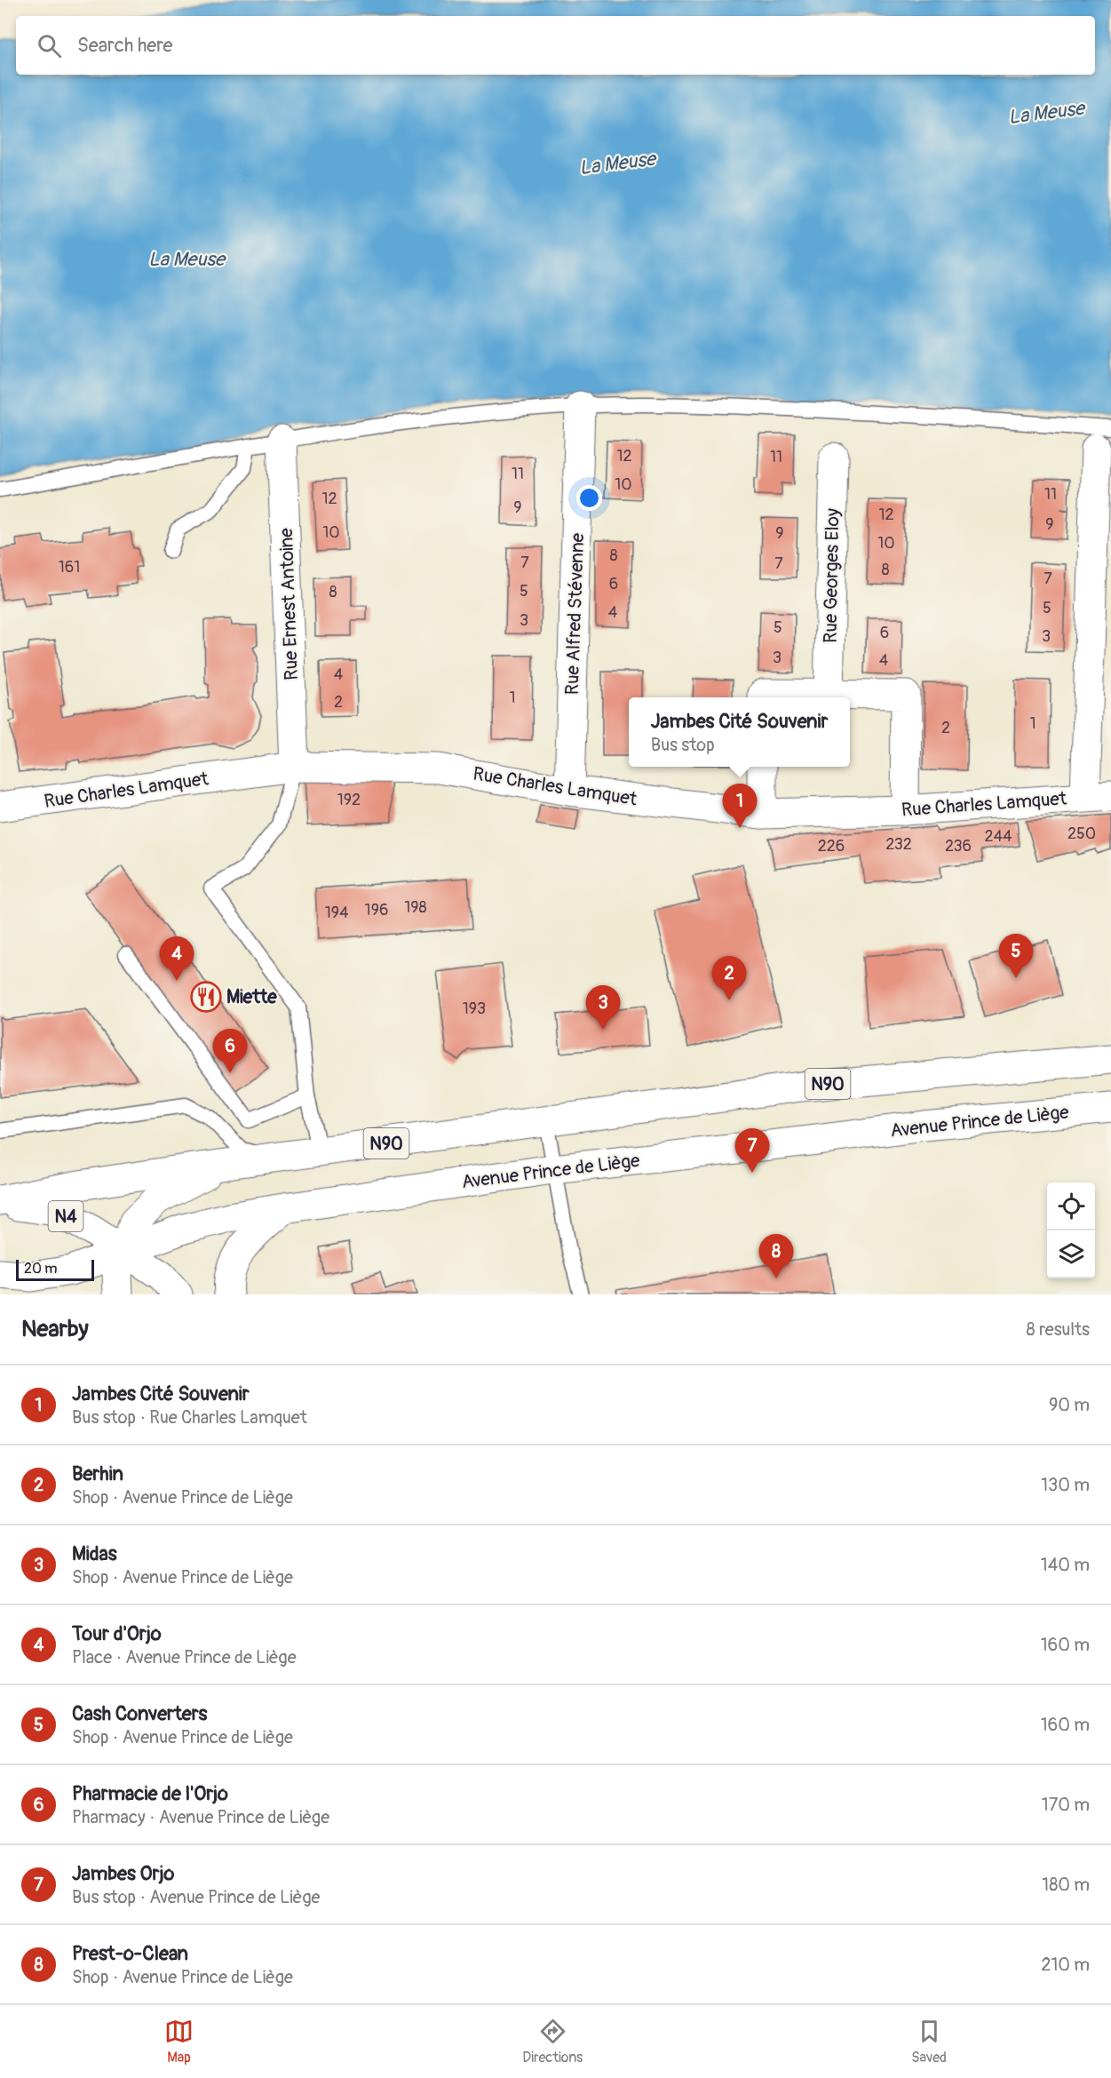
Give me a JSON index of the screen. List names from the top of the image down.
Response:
{
  "streets": {
    "main road": [
      "Rue Georges Eloy",
      "Rue Ernest Antoine",
      "Rue Alfred Stévenne",
      "Rue Charles Lamquet",
      "N90",
      "Avenue Prince de Liège",
      "N4"
    ]
  },
  "crossings": [
    ["Rue Ernest Antoine", "Rue Charles Lamquet"],
    ["Rue Alfred Stévenne", "Rue Charles Lamquet"],
    ["N90", "N4"],
    ["Avenue Prince de Liège", "N4"]
  ],
  "water": ["La Meuse"],
  "places": {
    "restaurant": ["Miette"]
  },
  "house_numbers": [
    "12",
    "11",
    "11",
    "10",
    "11",
    "12",
    "9",
    "12",
    "9",
    "10",
    "9",
    "10",
    "8",
    "7",
    "7",
    "161",
    "8",
    "7",
    "6",
    "5",
    "8",
    "5",
    "4",
    "3",
    "5",
    "6",
    "3",
    "3",
    "4",
    "4",
    "1",
    "2",
    "1",
    "2",
    "192",
    "250",
    "244",
    "232",
    "226",
    "236",
    "198",
    "196",
    "194",
    "193"
  ],
  "scale_bar": "20 m",
  "page": {
    "search": "Search here",
    "popup": ["Jambes Cité Souvenir", "Bus stop"],
    "pins": [
      "1",
      "5",
      "4",
      "2",
      "3",
      "6",
      "7",
      "8"
    ],
    "scale": "20 m",
    "heading": ["Nearby", "8 results"],
    "list": [
      {
        "mark": "1",
        "name": "Jambes Cité Souvenir",
        "note": "Bus stop · Rue Charles Lamquet",
        "value": "90 m"
      },
      {
        "mark": "2",
        "name": "Berhin",
        "note": "Shop · Avenue Prince de Liège",
        "value": "130 m"
      },
      {
        "mark": "3",
        "name": "Midas",
        "note": "Shop · Avenue Prince de Liège",
        "value": "140 m"
      },
      {
        "mark": "4",
        "name": "Tour d'Orjo",
        "note": "Place · Avenue Prince de Liège",
        "value": "160 m"
      },
      {
        "mark": "5",
        "name": "Cash Converters",
        "note": "Shop · Avenue Prince de Liège",
        "value": "160 m"
      },
      {
        "mark": "6",
        "name": "Pharmacie de l'Orjo",
        "note": "Pharmacy · Avenue Prince de Liège",
        "value": "170 m"
      },
      {
        "mark": "7",
        "name": "Jambes Orjo",
        "note": "Bus stop · Avenue Prince de Liège",
        "value": "180 m"
      },
      {
        "mark": "8",
        "name": "Prest-o-Clean",
        "note": "Shop · Avenue Prince de Liège",
        "value": "210 m"
      }
    ],
    "nav": ["Map", "Directions", "Saved"]
  }
}
